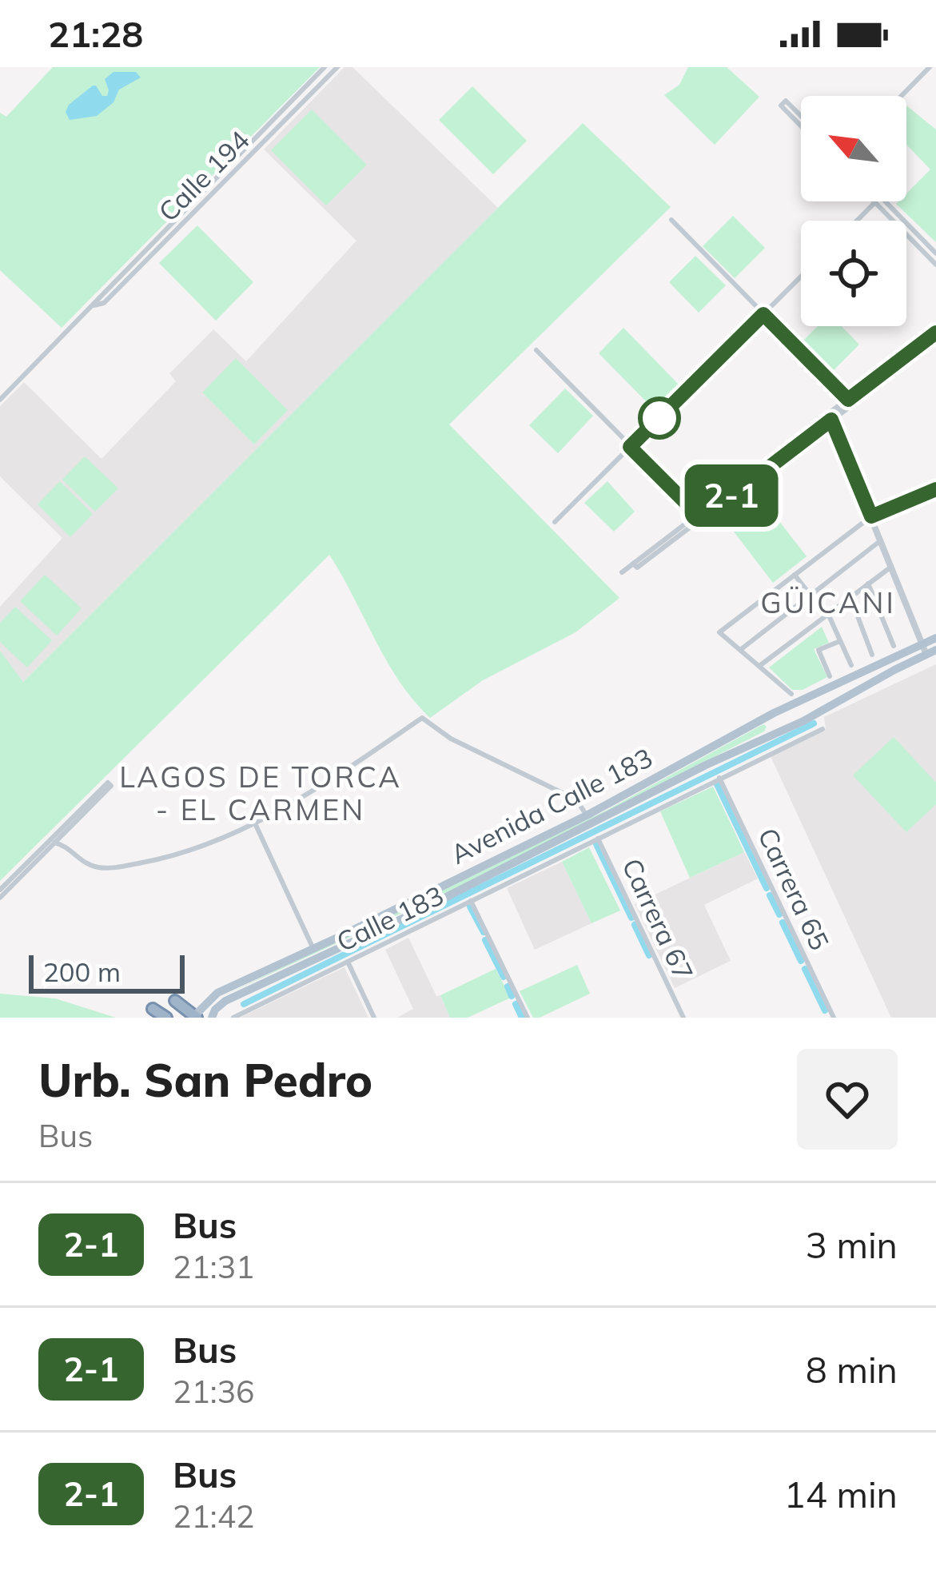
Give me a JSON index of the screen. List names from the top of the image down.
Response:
{
  "streets": {
    "main road": ["Avenida Calle 183"],
    "street": [
      "Calle 194",
      "Carrera 65",
      "Calle 183",
      "Carrera 67"
    ]
  },
  "crossings": [
    ["Carrera 65", "Calle 183"],
    ["Calle 183", "Carrera 67"]
  ],
  "districts": ["GÜICANI", "LAGOS DE TORCA - EL CARMEN"],
  "lines": ["bus line 2-1"],
  "scale_bar": "200 m",
  "north": "top left",
  "page": {
    "status": "21:28",
    "on_map": "2-1",
    "scale": "200 m",
    "heading": ["Urb. San Pedro", "Bus"],
    "list": [
      {
        "mark": "2-1",
        "name": "Bus",
        "note": "21:31",
        "value": "3 min"
      },
      {
        "mark": "2-1",
        "name": "Bus",
        "note": "21:36",
        "value": "8 min"
      },
      {
        "mark": "2-1",
        "name": "Bus",
        "note": "21:42",
        "value": "14 min"
      }
    ]
  }
}
